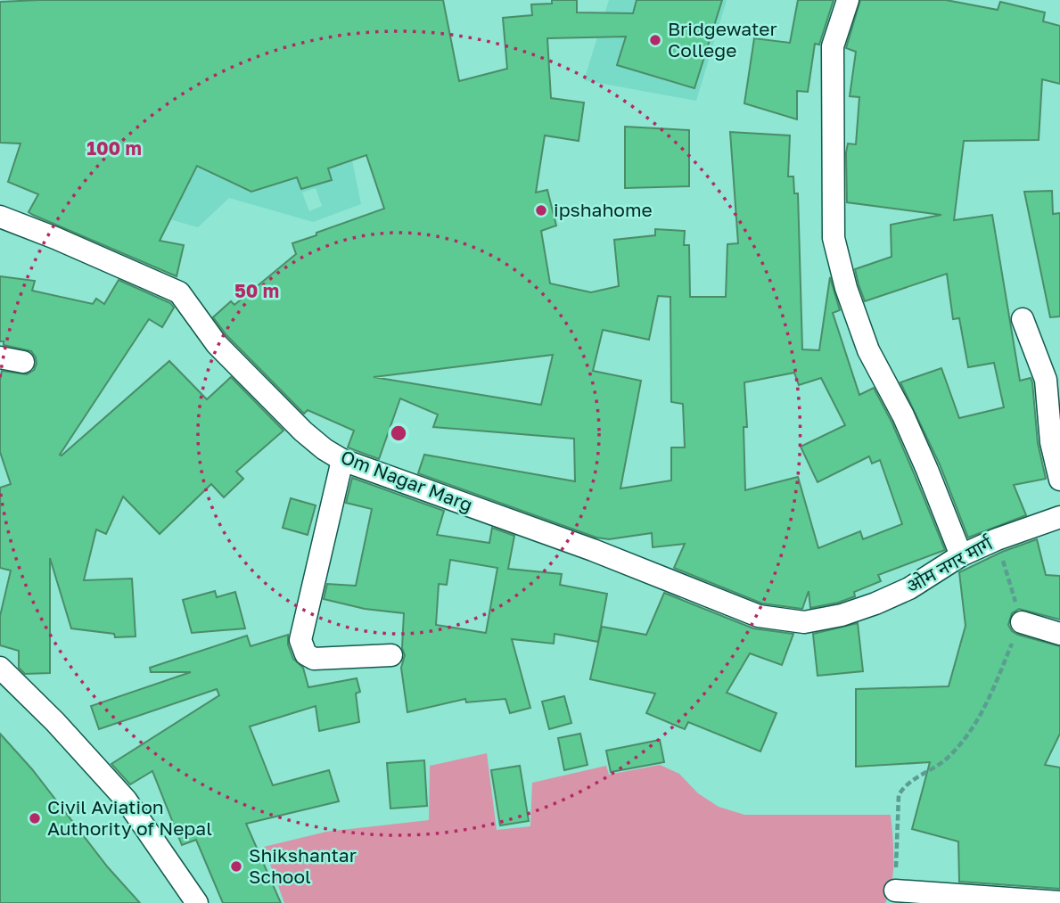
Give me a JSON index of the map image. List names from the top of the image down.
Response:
{
  "streets": {
    "street": ["Om Nagar Marg", "ओम नगर मार्ग"]
  },
  "crossings": [
    ["Om Nagar Marg", "ओम नगर मार्ग"]
  ],
  "places": [
    "Bridgewater College",
    "ipshahome",
    "Civil Aviation Authority of Nepal",
    "Shikshantar School"
  ],
  "rings": ["100 m", "50 m"]
}
